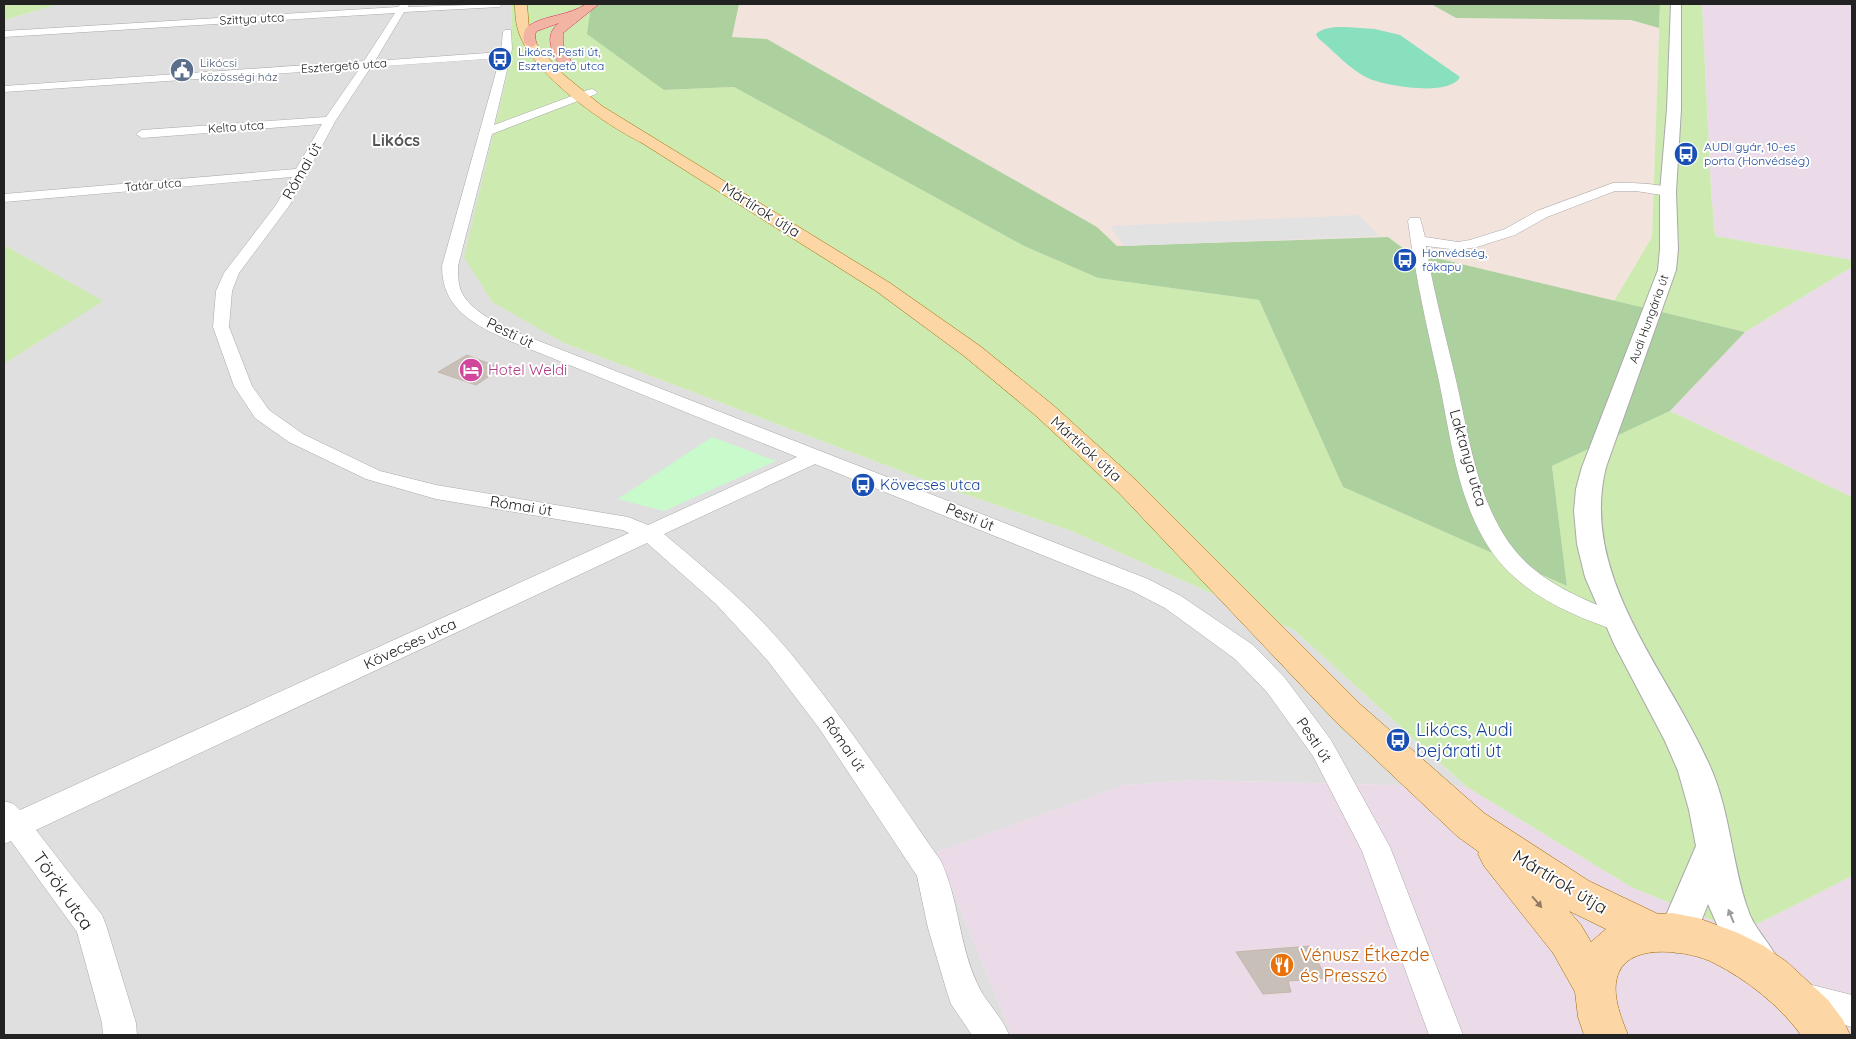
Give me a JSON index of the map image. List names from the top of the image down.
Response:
{
  "streets": {
    "main road": ["Mártírok útja"],
    "street": [
      "Szittya utca",
      "Esztergető utca",
      "Kelta utca",
      "Római út",
      "Tatár utca",
      "Audi Hungária út",
      "Pesti út",
      "Laktanya utca",
      "Kövecses utca",
      "Török utca"
    ]
  },
  "crossings": [
    ["Szittya utca", "Római út"],
    ["Esztergető utca", "Római út"],
    ["Esztergető utca", "Pesti út"],
    ["Kelta utca", "Római út"],
    ["Római út", "Tatár utca"],
    ["Római út", "Kövecses utca"],
    ["Audi Hungária út", "Laktanya utca"],
    ["Pesti út", "Kövecses utca"],
    ["Kövecses utca", "Török utca"]
  ],
  "districts": ["Likócs"],
  "places": {
    "bus stop": [
      "Likócs, Pesti út, Esztergető utca",
      "AUDI gyár, 10-es porta (Honvédség)",
      "Honvédség, főkapu",
      "Kövecses utca",
      "Likócs, Audi bejárati út"
    ],
    "public building": ["Likócsi közösségi ház"],
    "hotel": ["Hotel Weldi"],
    "restaurant": ["Vénusz Étkezde és Presszó"]
  }
}
